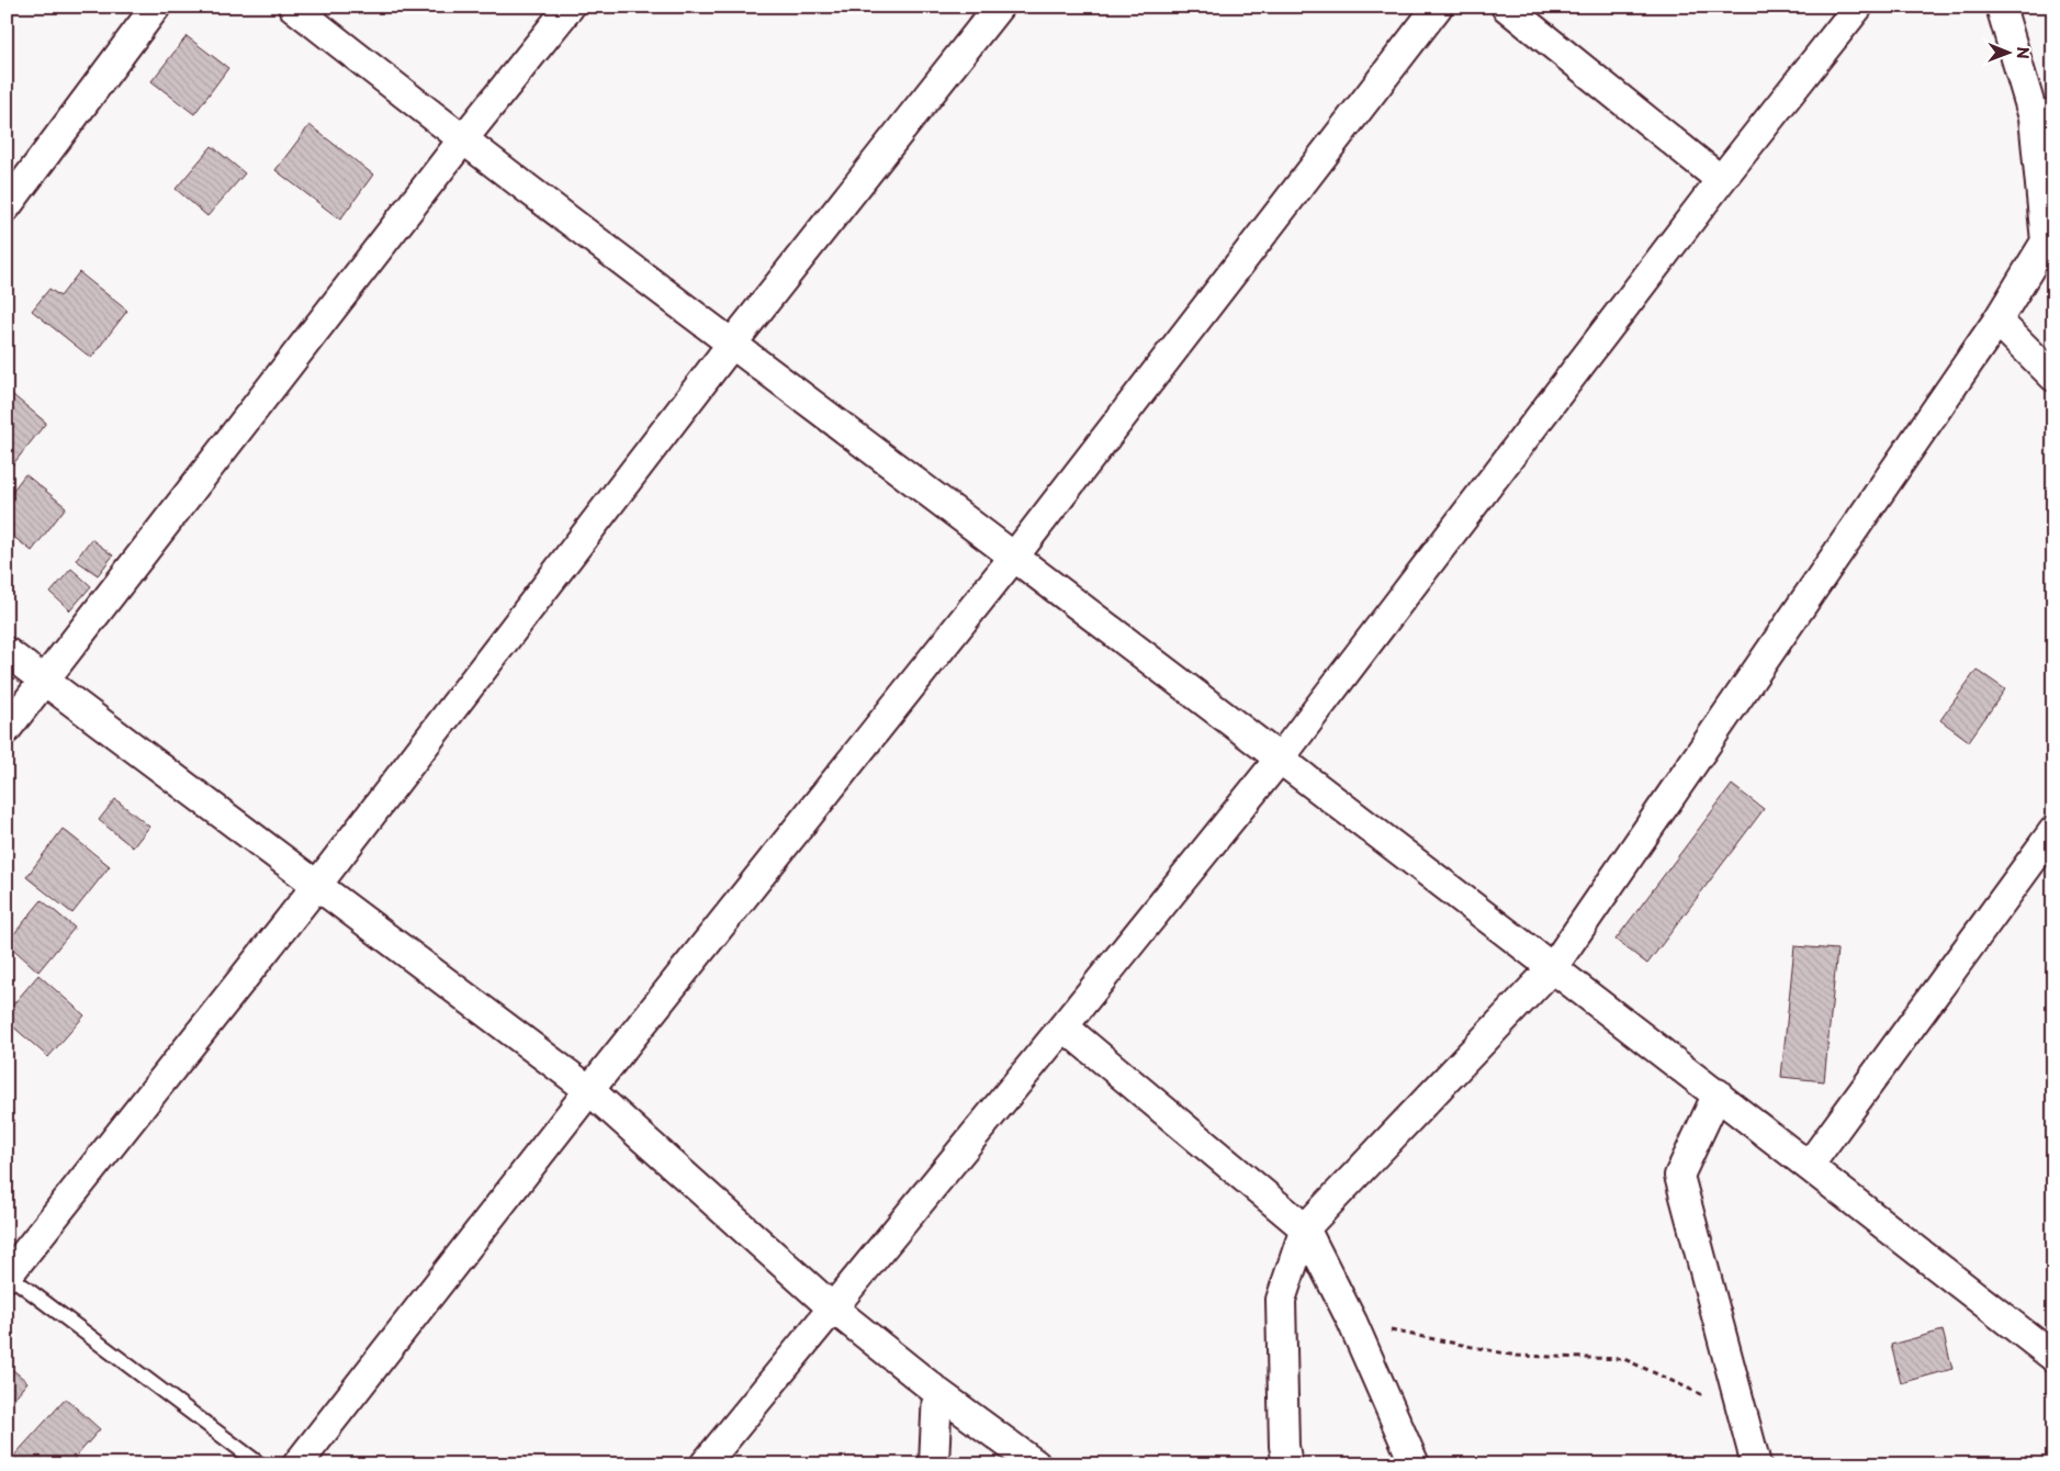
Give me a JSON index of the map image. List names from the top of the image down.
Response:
{
  "north": "right"
}
